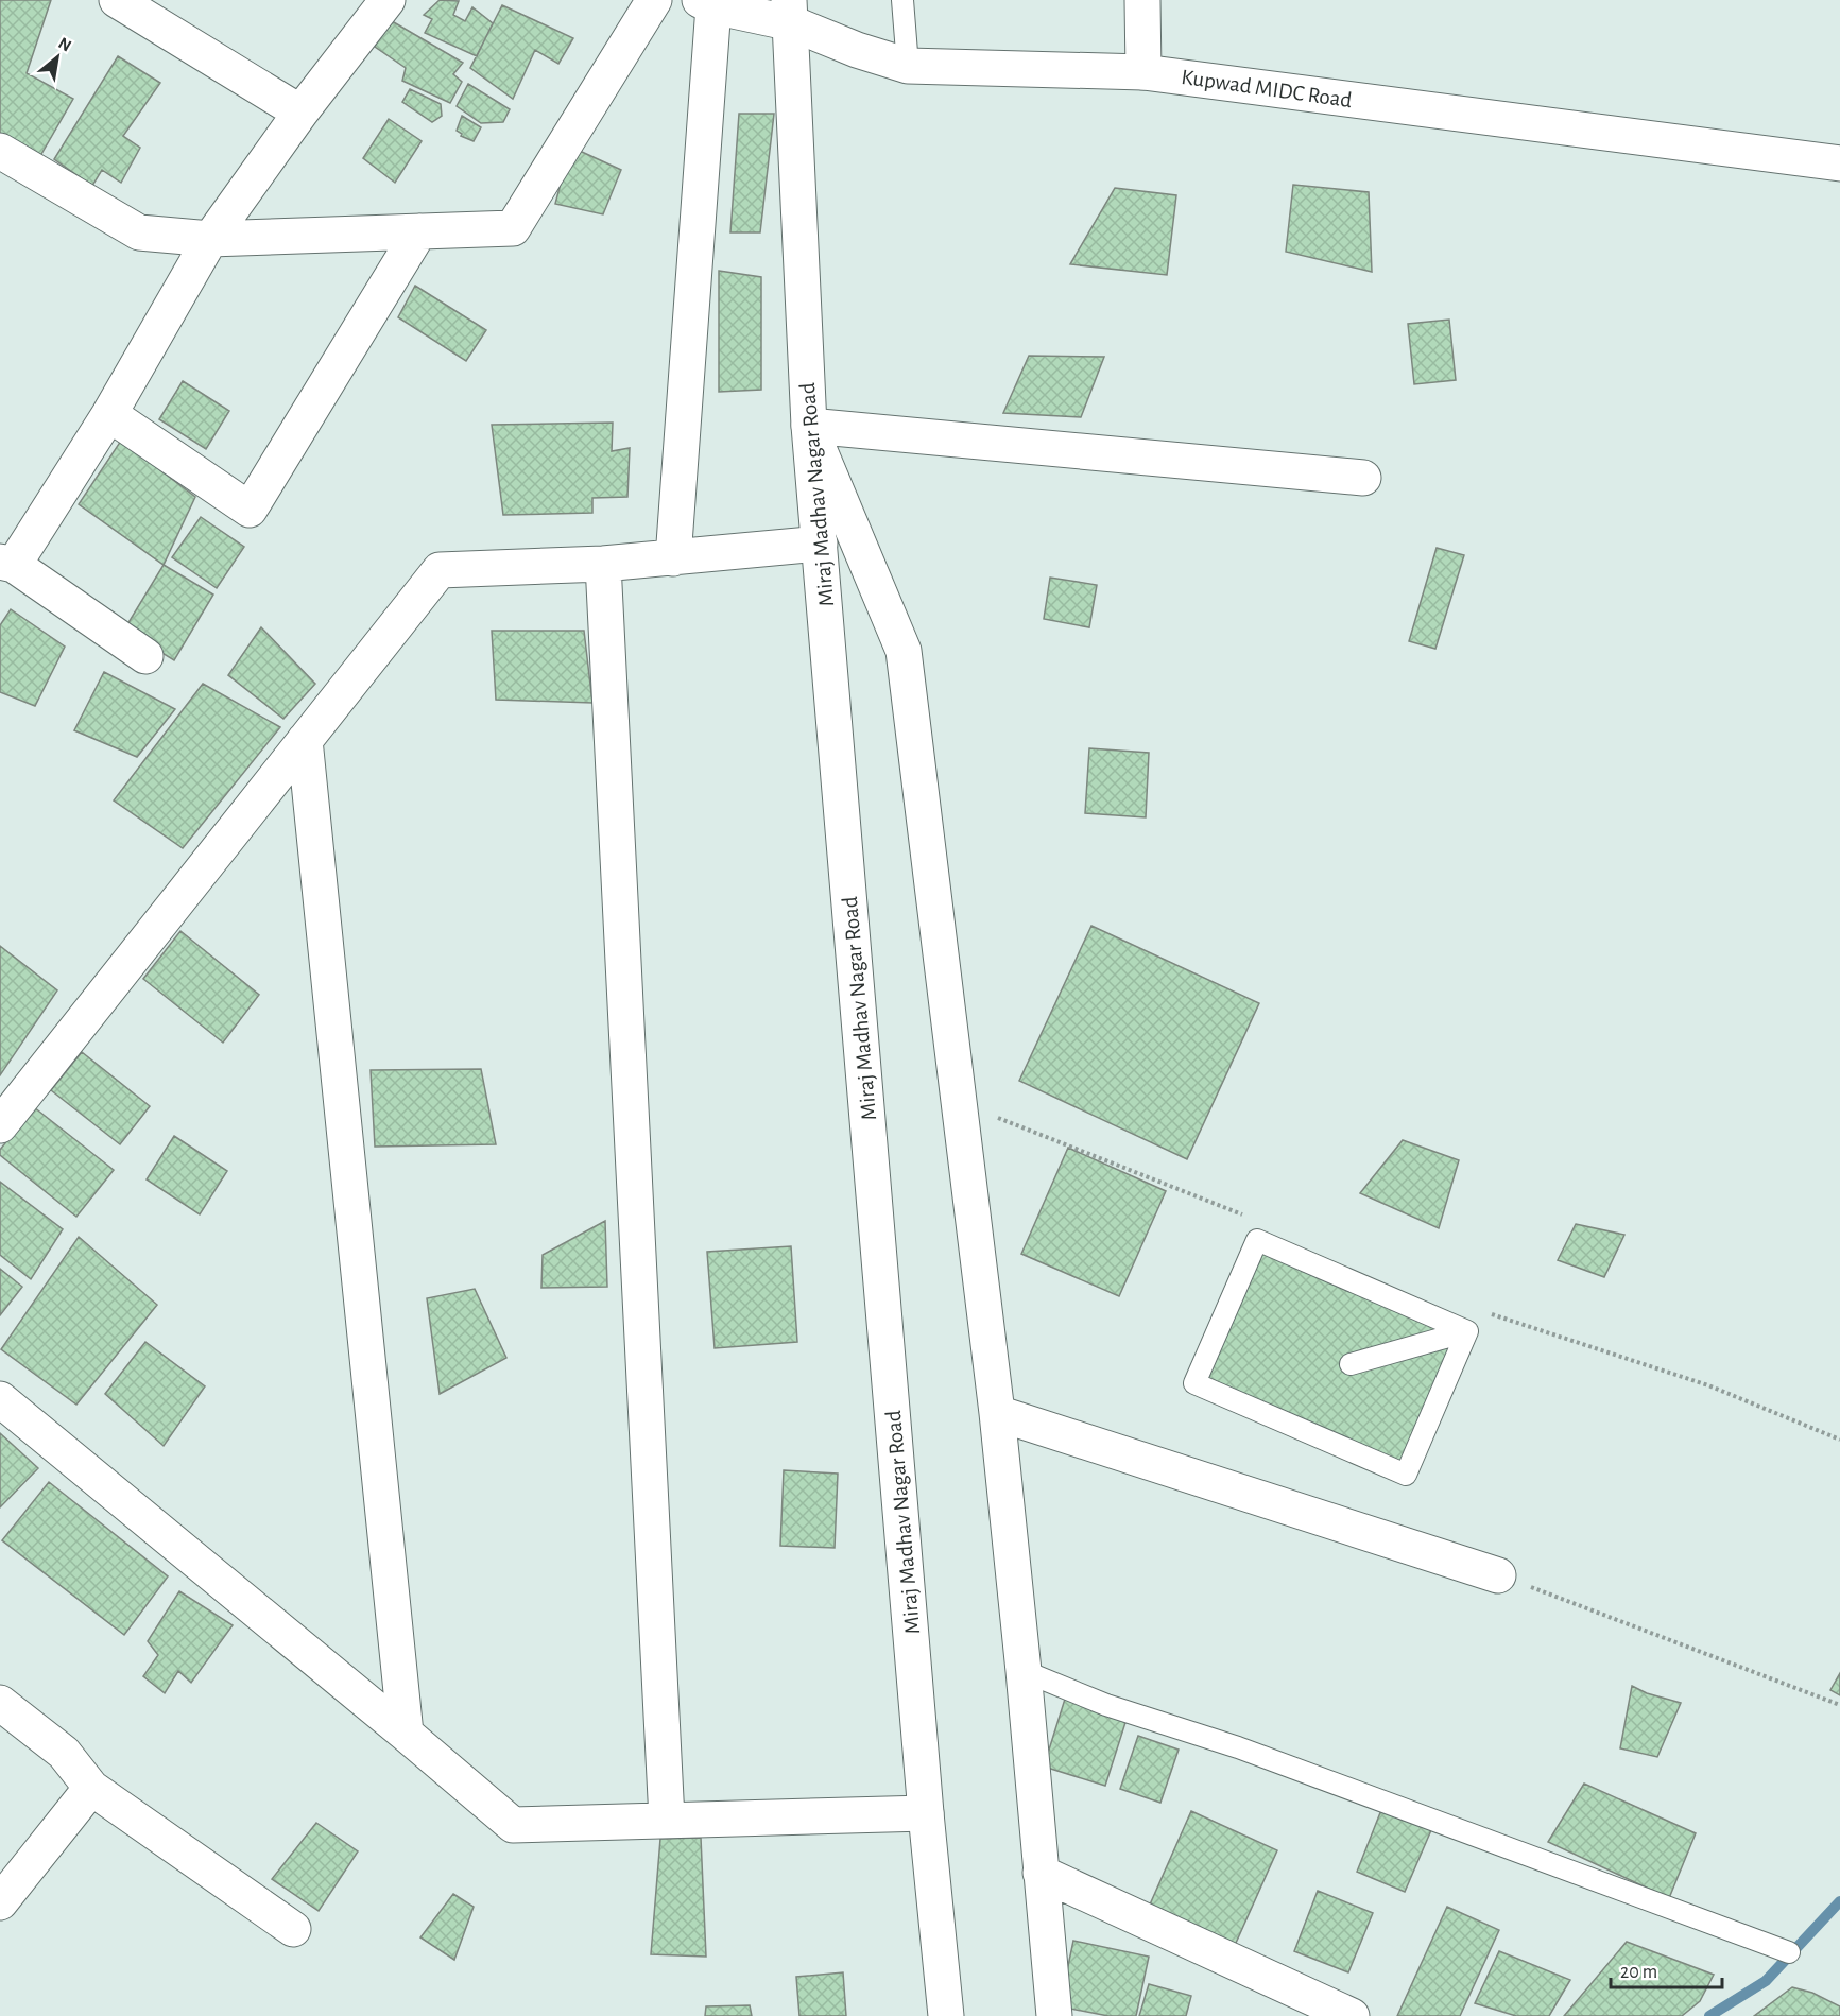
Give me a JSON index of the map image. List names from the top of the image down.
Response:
{
  "streets": {
    "street": ["Kupwad MIDC Road", "Miraj Madhav Nagar Road"]
  },
  "crossings": [
    ["Kupwad MIDC Road", "Miraj Madhav Nagar Road"]
  ],
  "scale_bar": "20 m",
  "north": "top right"
}
